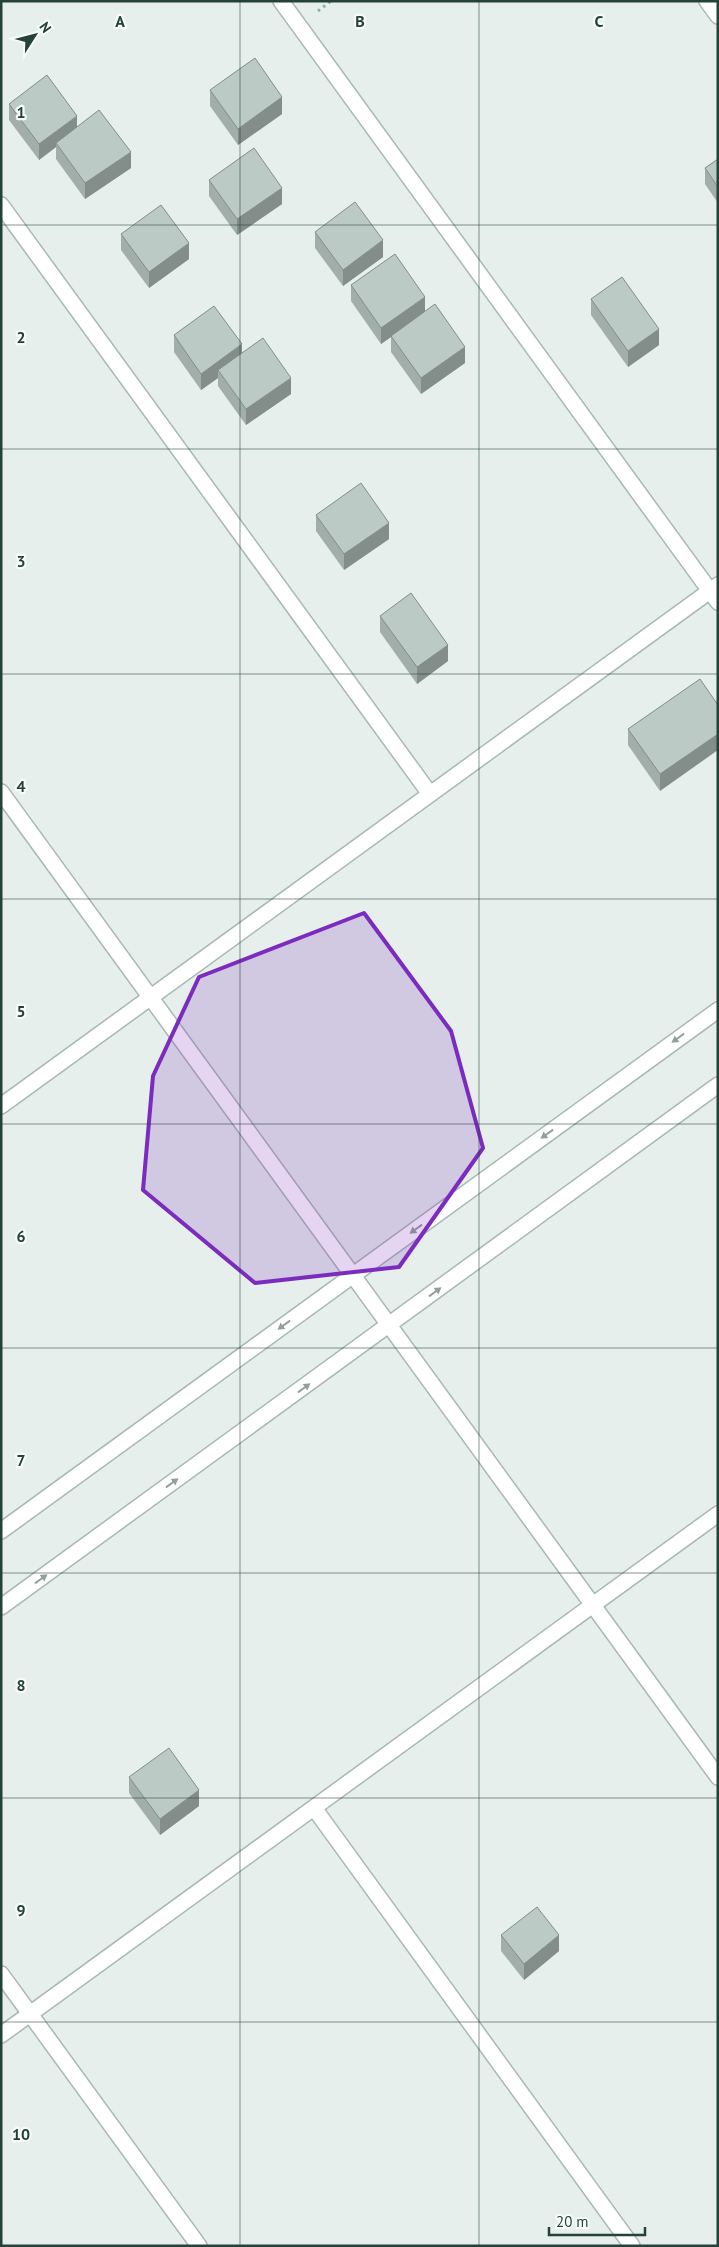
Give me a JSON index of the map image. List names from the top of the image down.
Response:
{
  "scale_bar": "20 m",
  "north": "top right",
  "grid": {
    "columns": ["A", "B", "C"],
    "rows": [
      "1",
      "2",
      "3",
      "4",
      "5",
      "6",
      "7",
      "8",
      "9",
      "10"
    ]
  }
}
